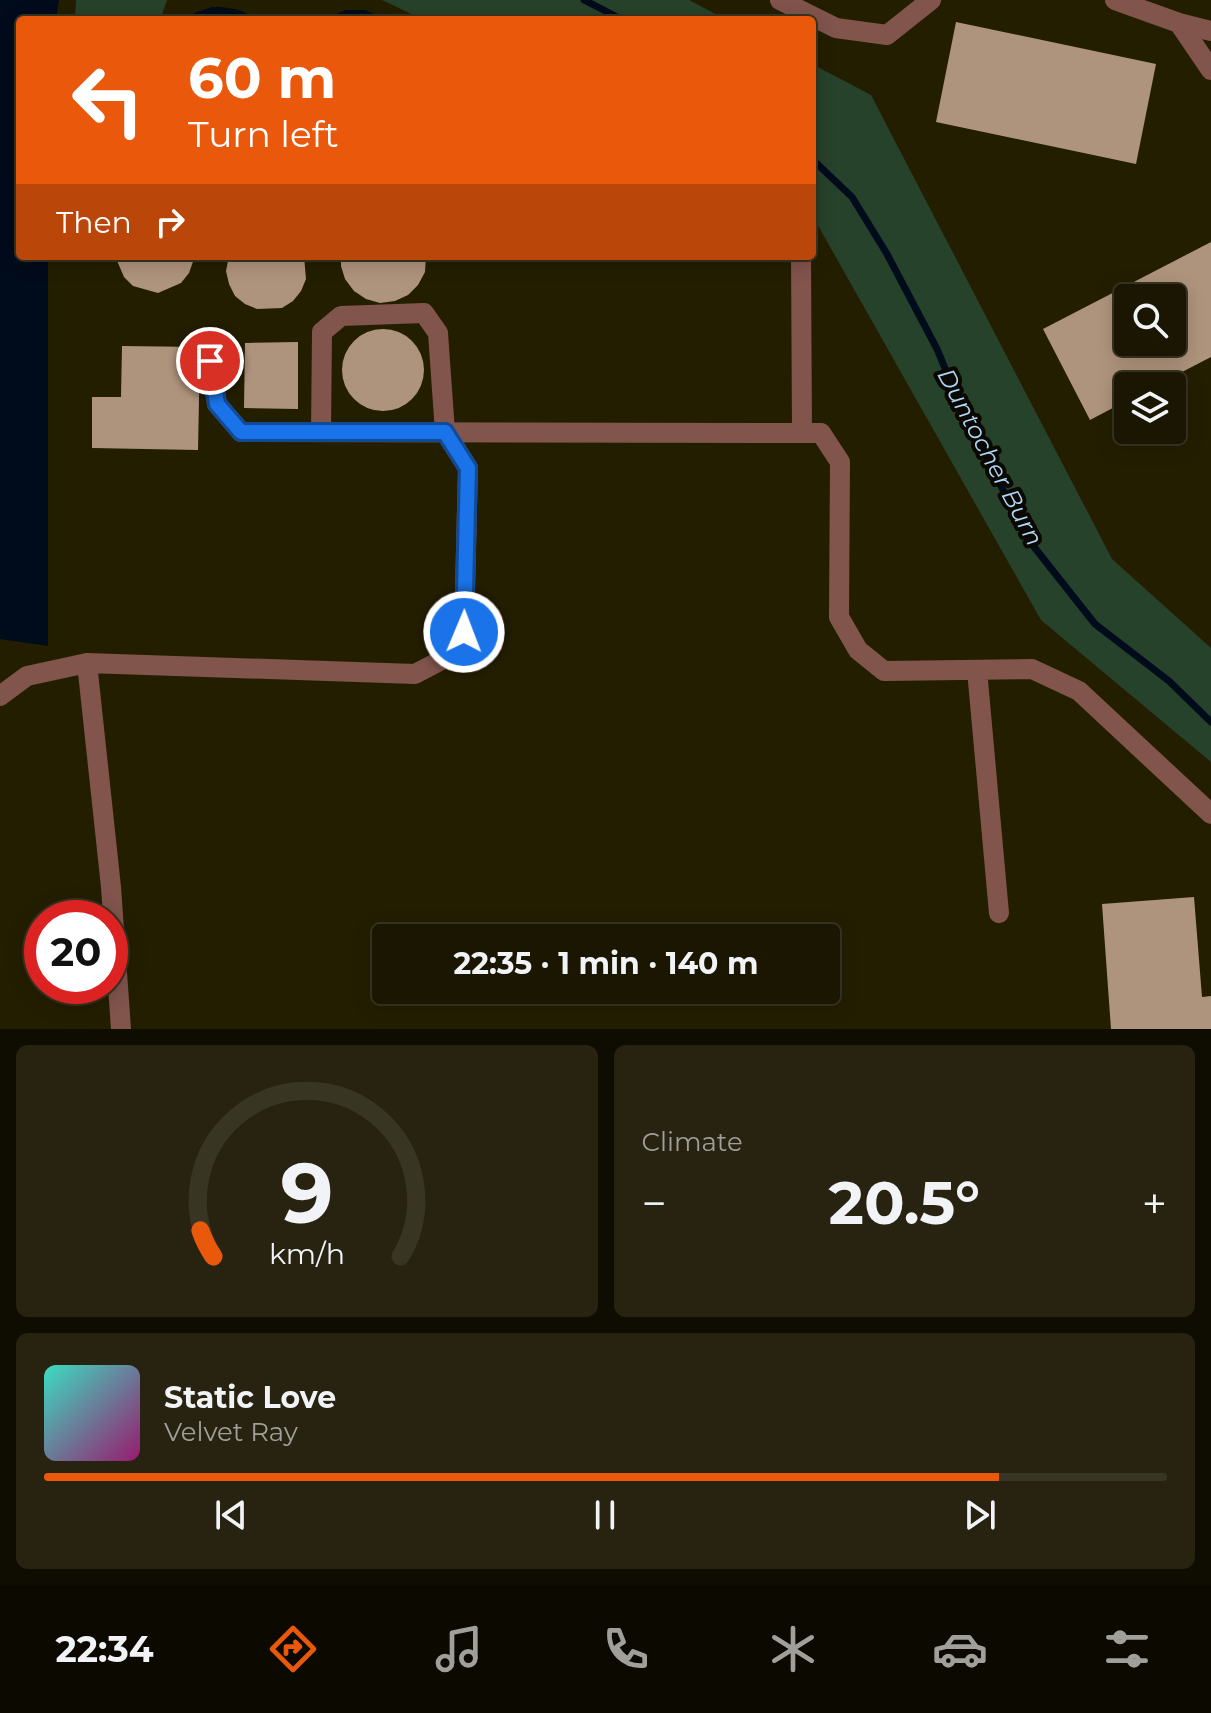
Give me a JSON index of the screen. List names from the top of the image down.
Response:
{
  "water": ["Duntocher Burn"],
  "page": {
    "turn": ["60 m", "Turn left"],
    "then": "Then",
    "limit": "20",
    "trip": "22:35 · 1 min · 140 m",
    "tile": "Climate",
    "heat": ["−", "20.5°", "+"],
    "song": ["Static Love", "Velvet Ray"],
    "tabs": "22:34",
    "gauge": ["9", "km/h"]
  }
}
